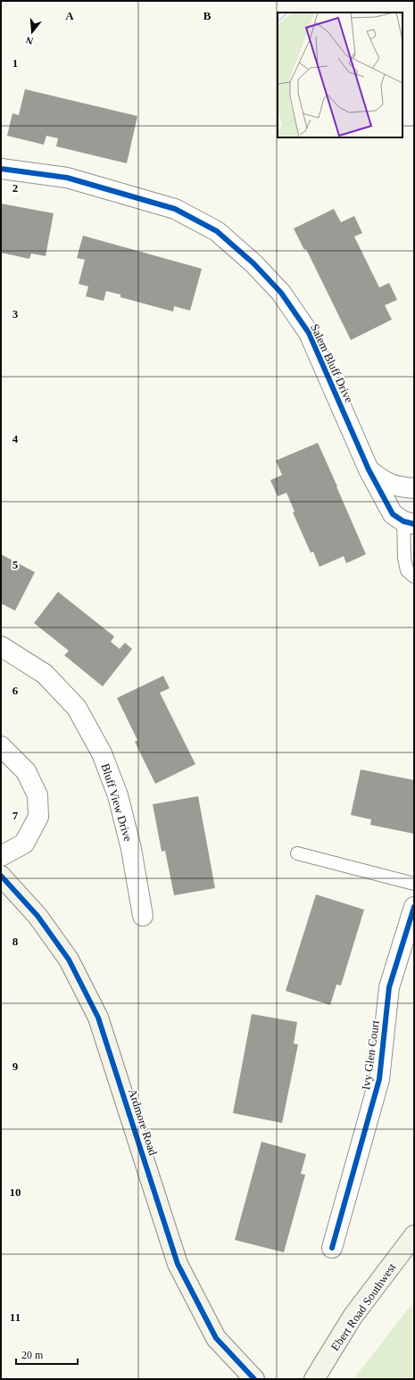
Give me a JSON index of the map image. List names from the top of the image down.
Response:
{
  "streets": {
    "street": [
      "Salem Bluff Drive",
      "Bluff View Drive",
      "Ivy Glen Court",
      "Ardmore Road",
      "Ebert Road Southwest"
    ]
  },
  "scale_bar": "20 m",
  "north": "bottom",
  "grid": {
    "columns": ["A", "B"],
    "rows": [
      "1",
      "2",
      "3",
      "4",
      "5",
      "6",
      "7",
      "8",
      "9",
      "10",
      "11"
    ]
  }
}
